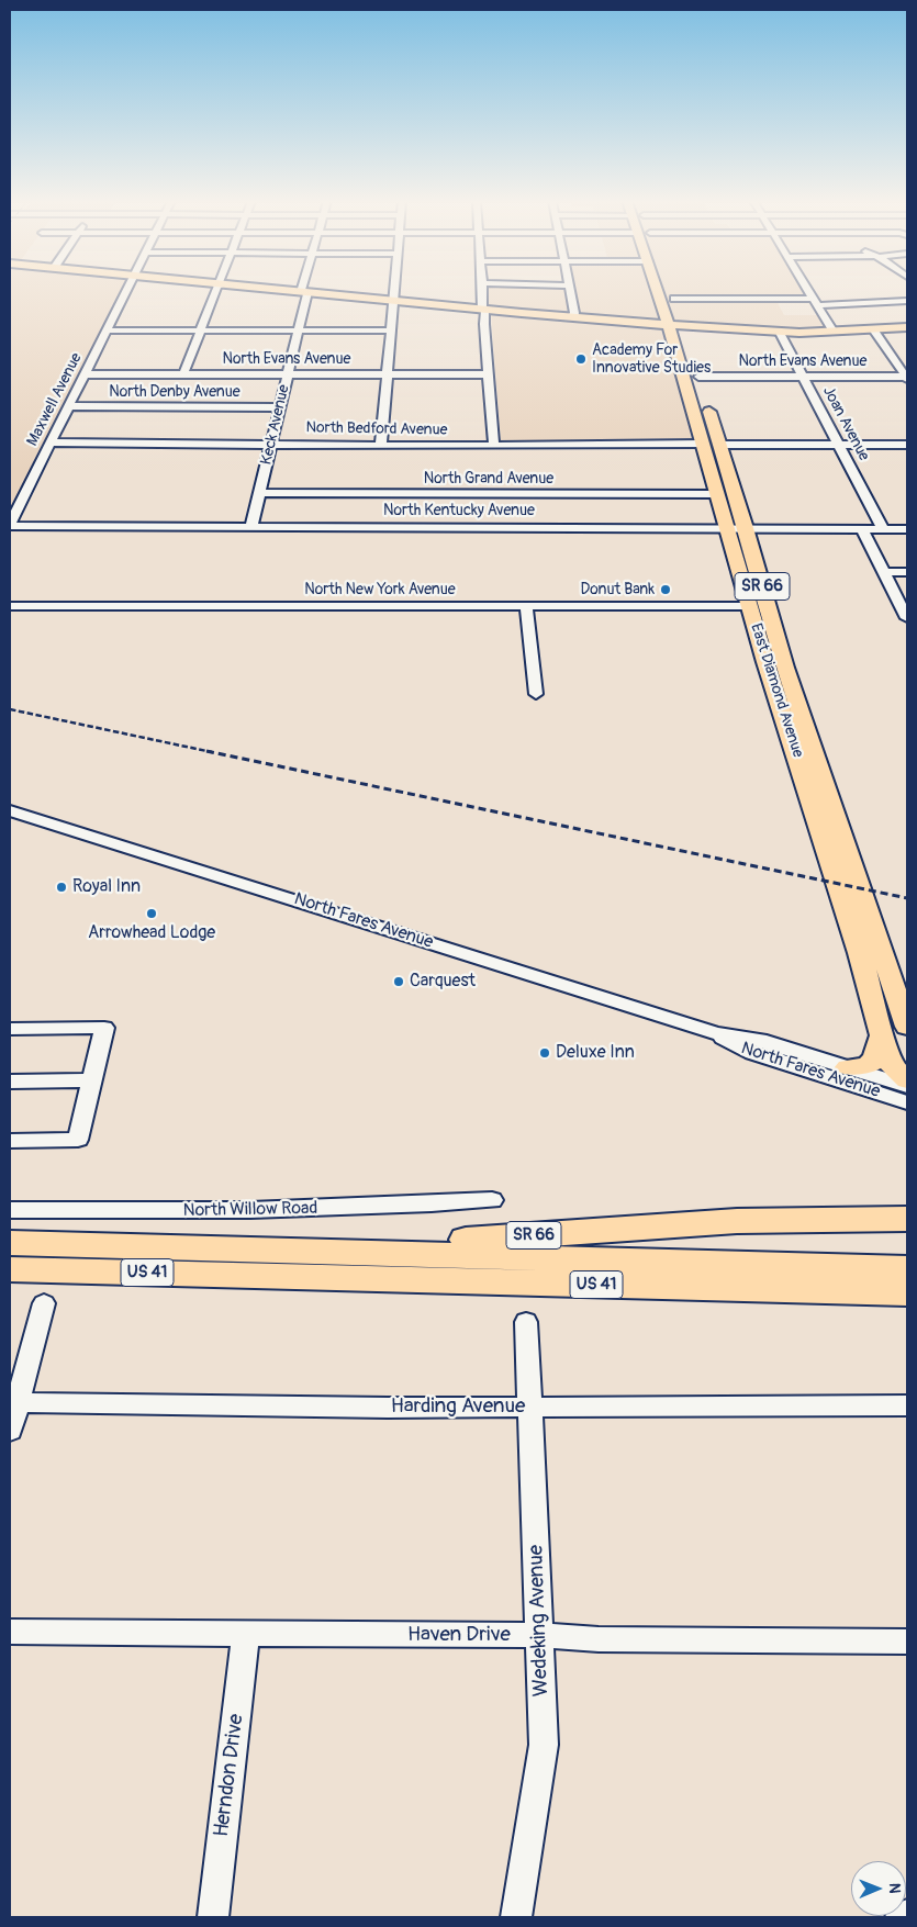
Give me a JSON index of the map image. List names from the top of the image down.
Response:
{
  "streets": {
    "highway": ["SR 66", "US 41"],
    "main road": ["East Diamond Avenue"],
    "street": [
      "North Evans Avenue",
      "North Denby Avenue",
      "Maxwell Avenue",
      "Joan Avenue",
      "Keck Avenue",
      "North Bedford Avenue",
      "North Grand Avenue",
      "North Kentucky Avenue",
      "North New York Avenue",
      "North Fares Avenue",
      "North Willow Road",
      "Harding Avenue",
      "Wedeking Avenue",
      "Haven Drive",
      "Herndon Drive"
    ]
  },
  "crossings": [
    ["North Evans Avenue", "Maxwell Avenue"],
    ["North Evans Avenue", "Joan Avenue"],
    ["North Evans Avenue", "Keck Avenue"],
    ["North Evans Avenue", "East Diamond Avenue"],
    ["North Denby Avenue", "Maxwell Avenue"],
    ["North Denby Avenue", "Keck Avenue"],
    ["Maxwell Avenue", "North Bedford Avenue"],
    ["Maxwell Avenue", "North Kentucky Avenue"],
    ["Joan Avenue", "North Kentucky Avenue"],
    ["Keck Avenue", "North Bedford Avenue"],
    ["Keck Avenue", "North Grand Avenue"],
    ["Keck Avenue", "North Kentucky Avenue"],
    ["North Bedford Avenue", "East Diamond Avenue"],
    ["North Grand Avenue", "East Diamond Avenue"],
    ["North Kentucky Avenue", "East Diamond Avenue"],
    ["SR 66", "US 41"],
    ["North New York Avenue", "East Diamond Avenue"],
    ["Harding Avenue", "Wedeking Avenue"],
    ["Wedeking Avenue", "Haven Drive"],
    ["Haven Drive", "Herndon Drive"]
  ],
  "places": [
    "Academy For Innovative Studies",
    "Donut Bank",
    "Royal Inn",
    "Arrowhead Lodge",
    "Carquest",
    "Deluxe Inn"
  ],
  "north": "right"
}
